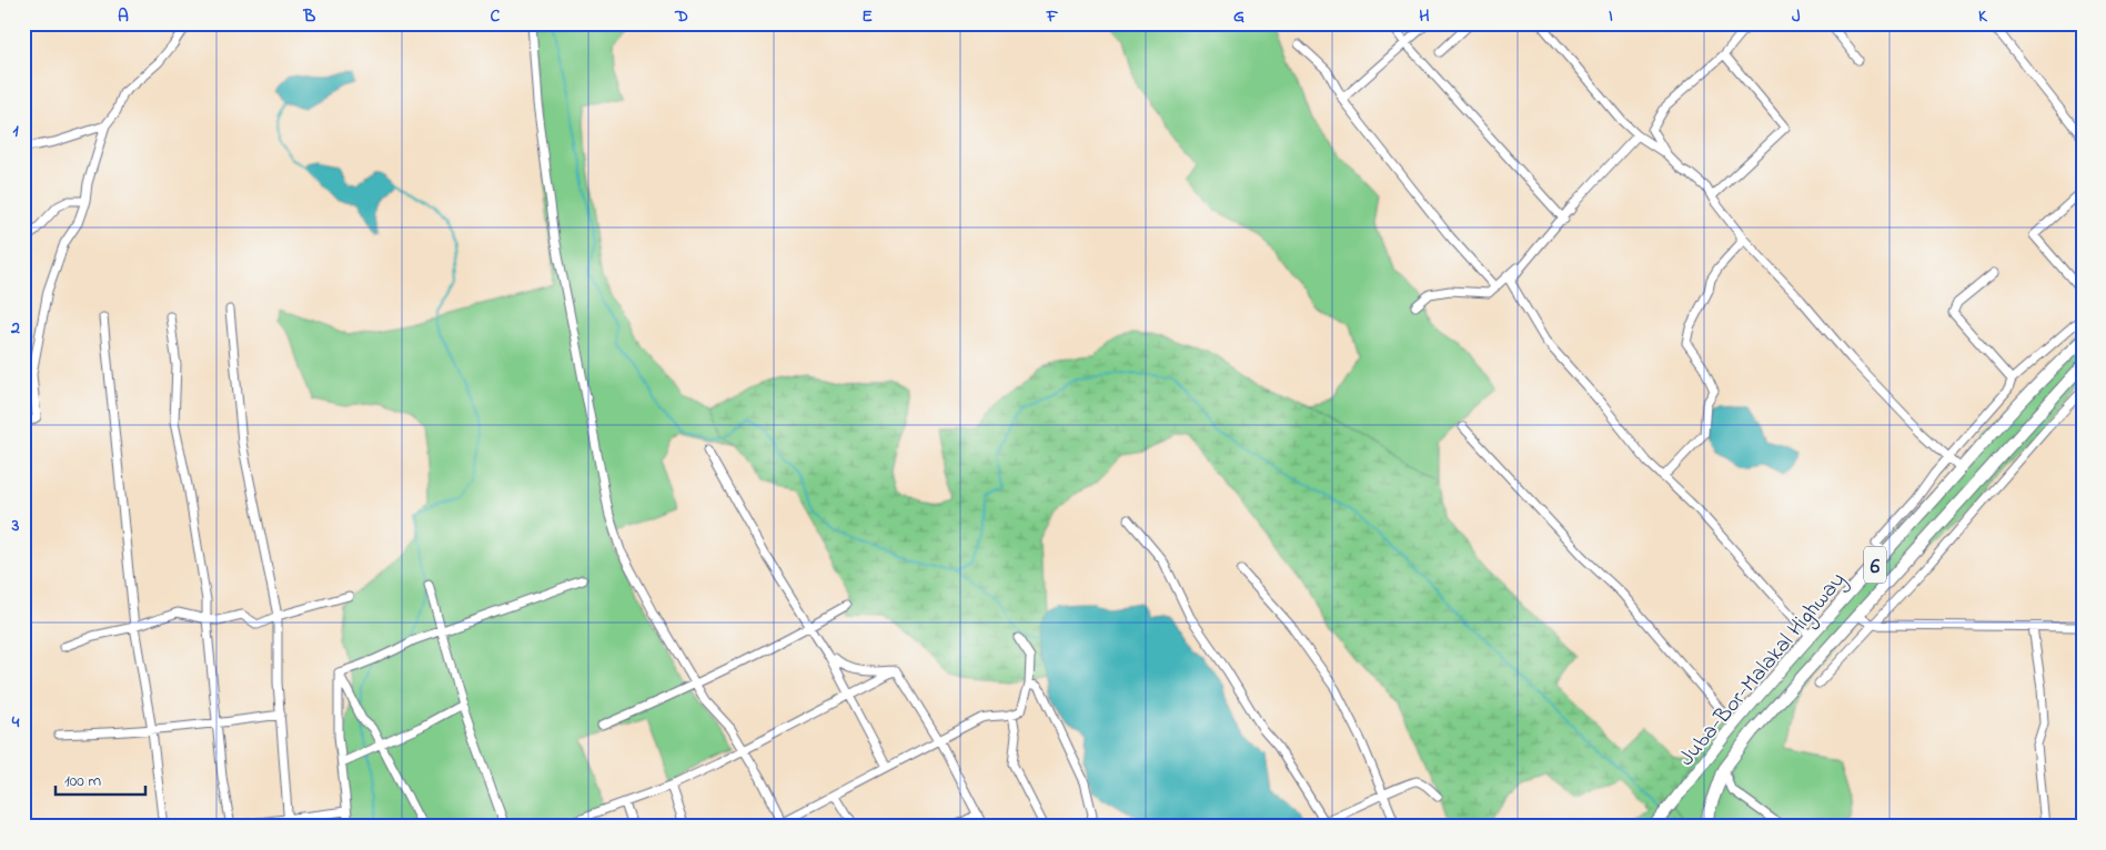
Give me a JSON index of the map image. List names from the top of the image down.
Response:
{
  "streets": {
    "highway": ["6", "Juba-Bor-Malakal Highway"]
  },
  "scale_bar": "100 m",
  "grid": {
    "columns": [
      "A",
      "B",
      "C",
      "D",
      "E",
      "F",
      "G",
      "H",
      "I",
      "J",
      "K"
    ],
    "rows": [
      "1",
      "2",
      "3",
      "4"
    ]
  }
}
